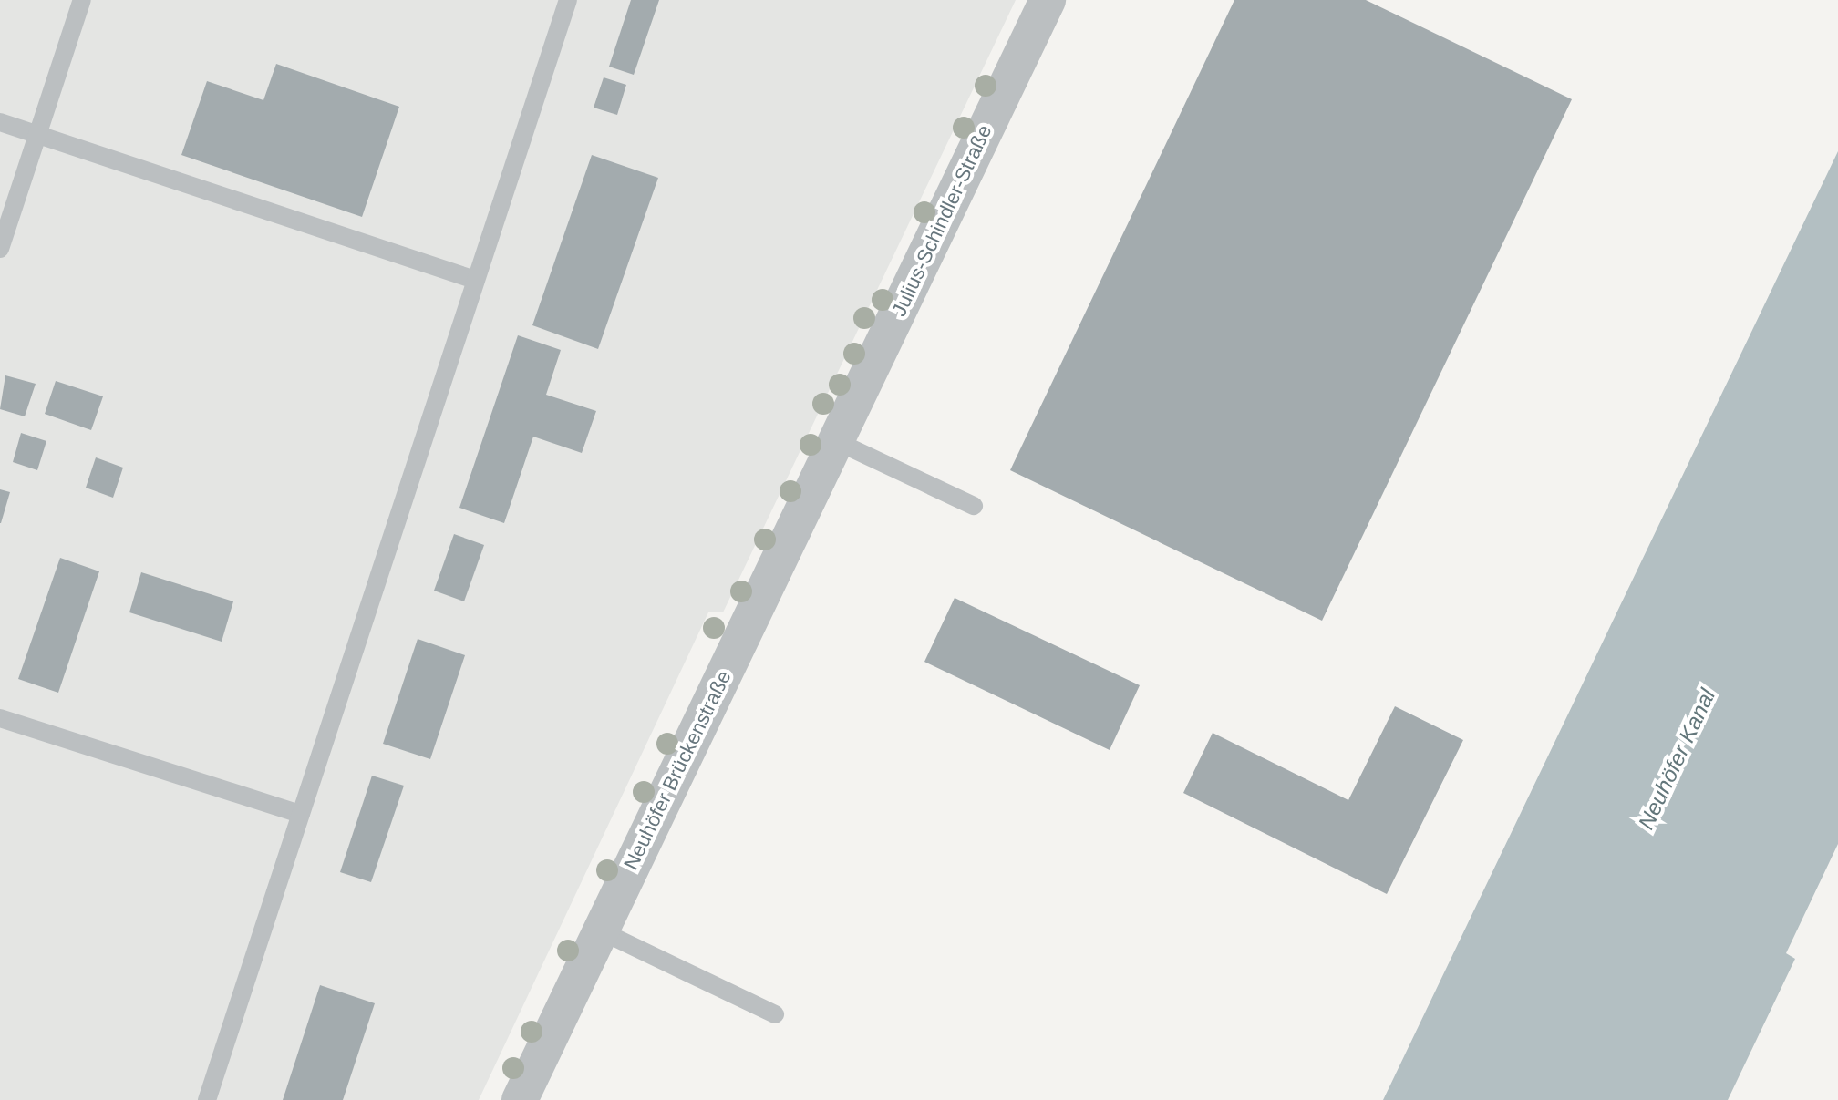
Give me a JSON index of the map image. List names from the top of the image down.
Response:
{
  "streets": {
    "street": ["Julius-Schindler-Straße", "Neuhöfer Brückenstraße"]
  },
  "crossings": [
    ["Julius-Schindler-Straße", "Neuhöfer Brückenstraße"]
  ],
  "water": ["Neuhöfer Kanal"]
}
